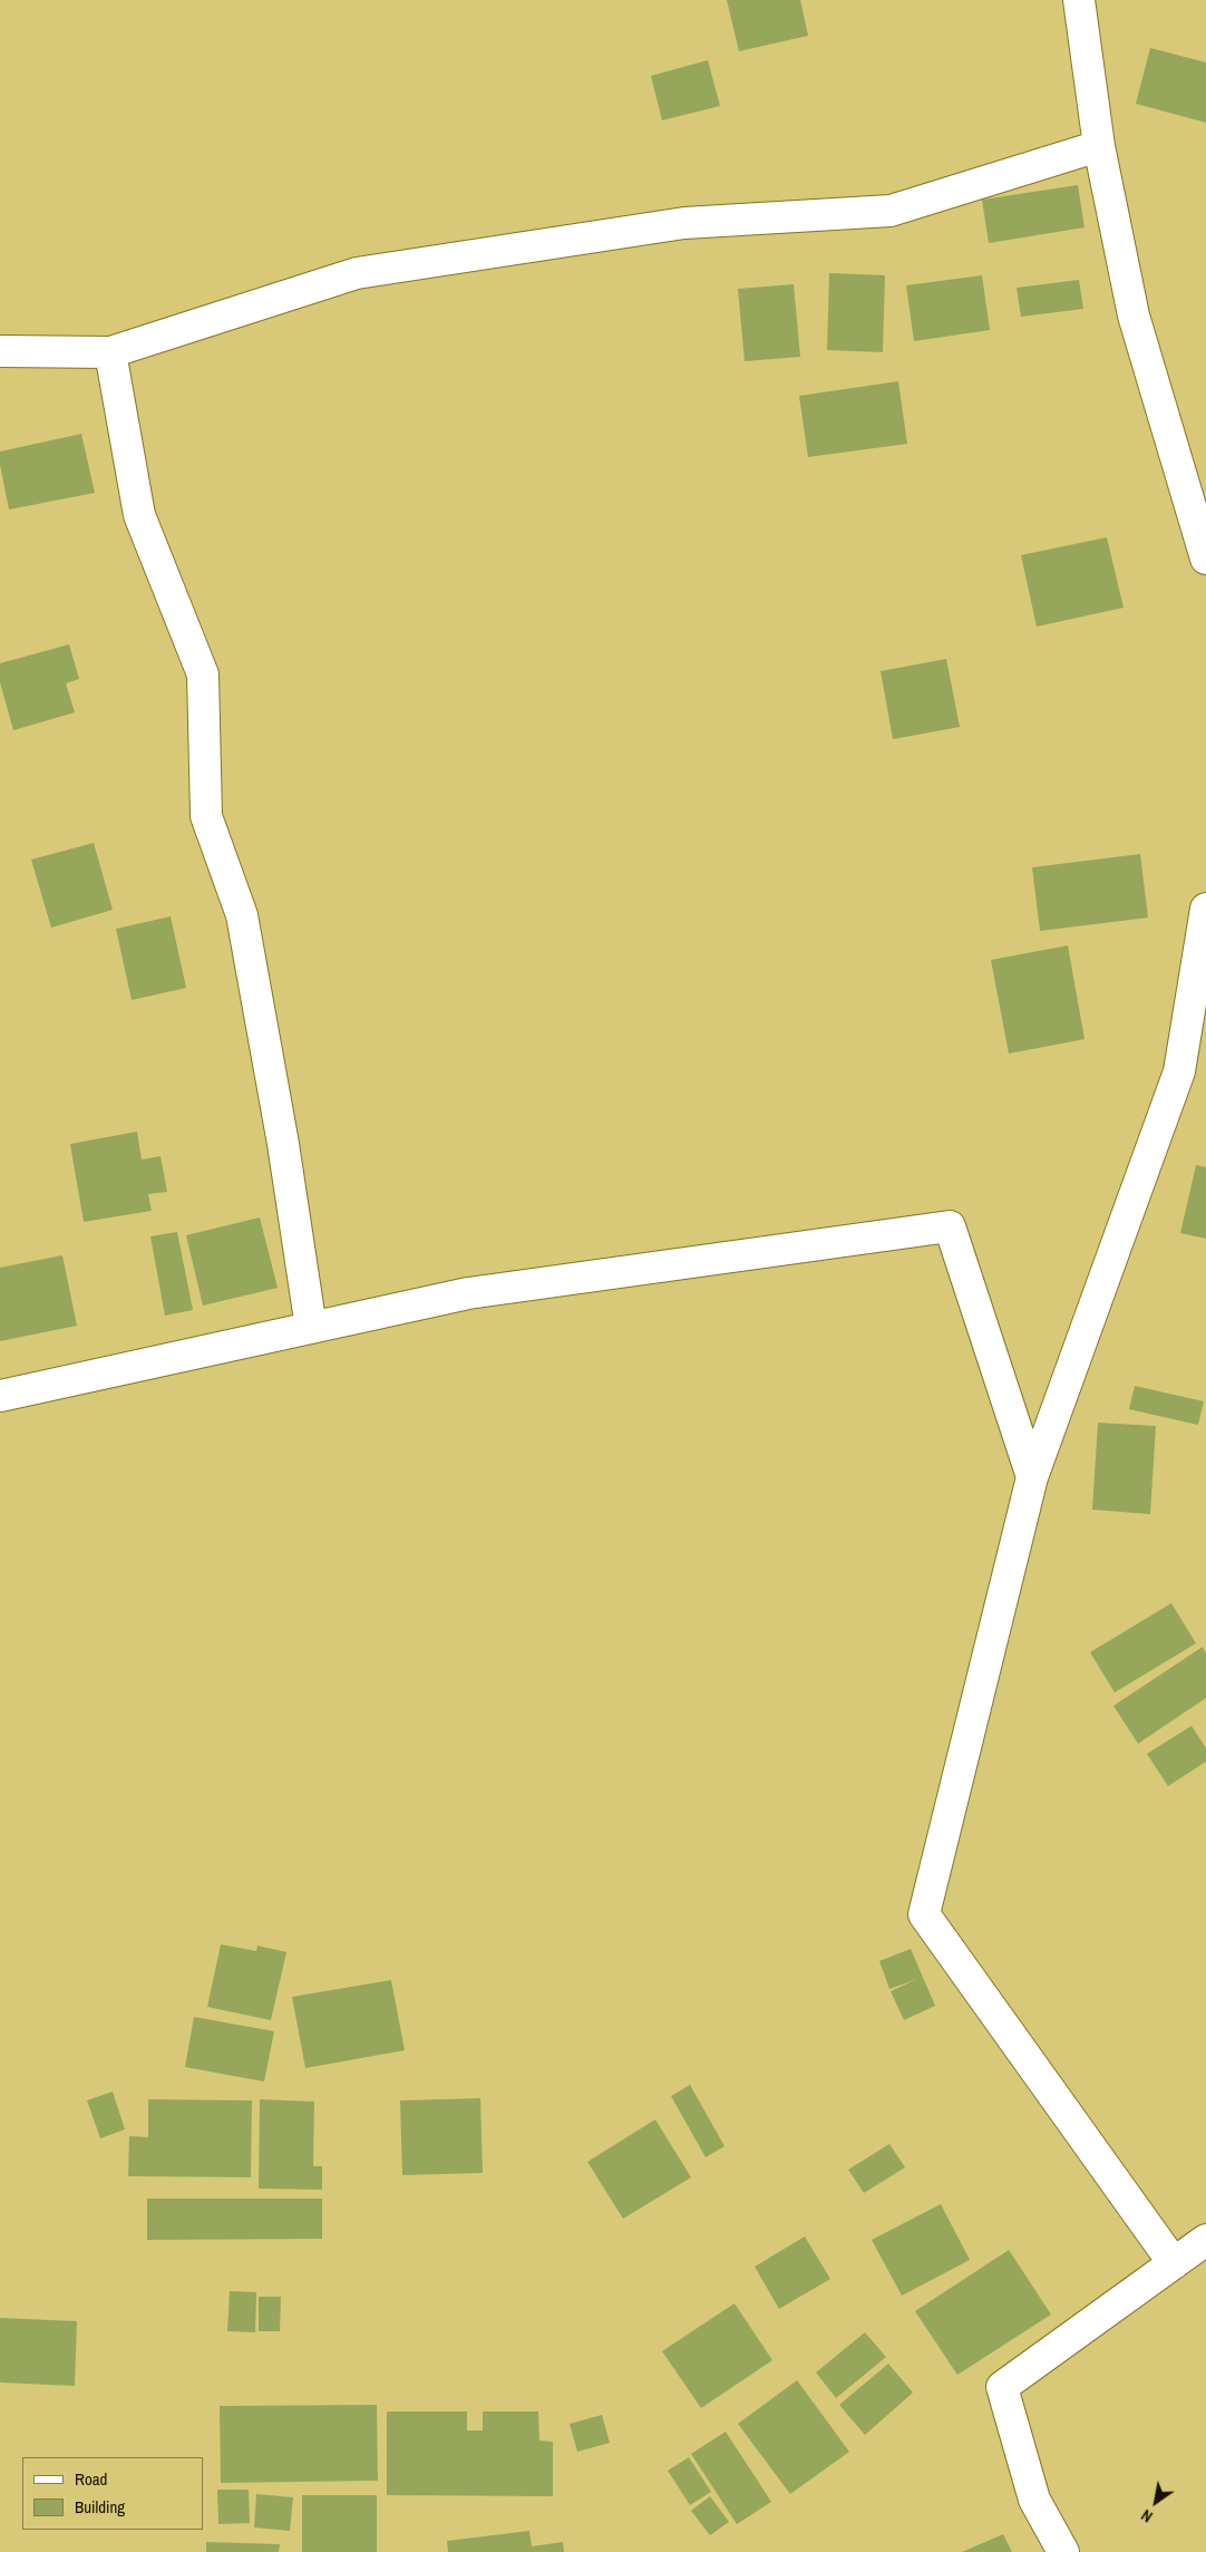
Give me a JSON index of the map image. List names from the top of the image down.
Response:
{
  "legend": ["Road", "Building"],
  "north": "bottom left"
}
